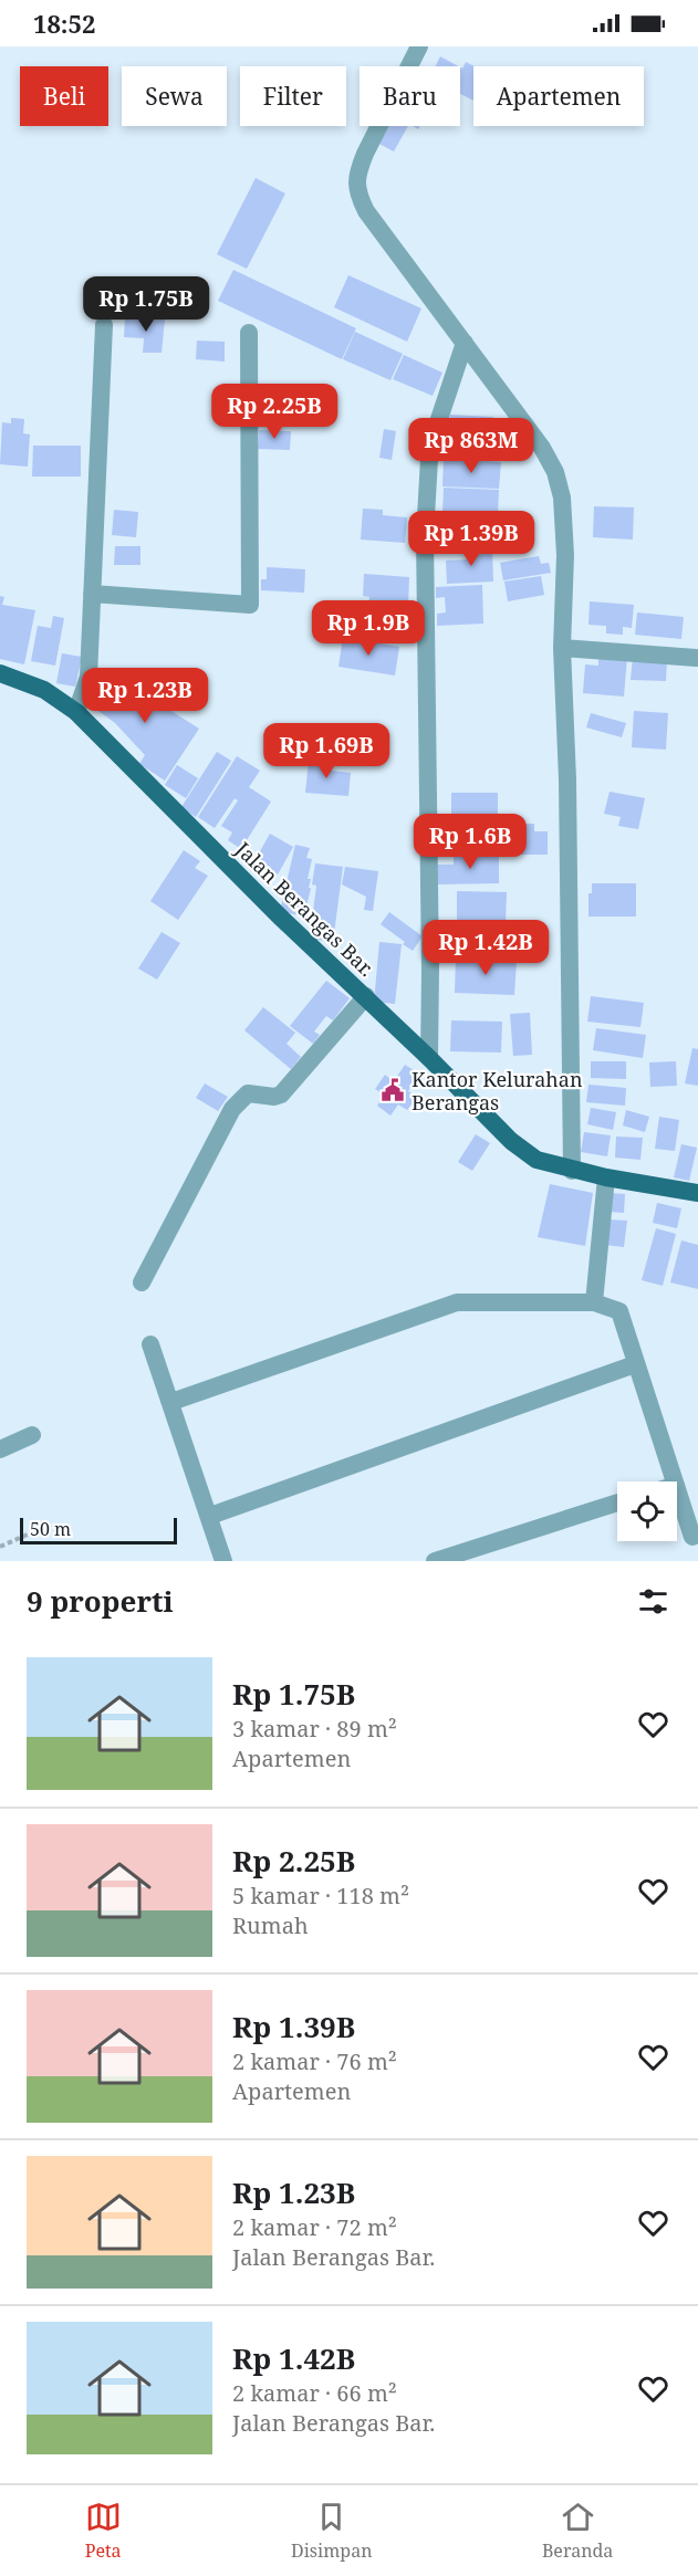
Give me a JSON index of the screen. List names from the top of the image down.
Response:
{
  "streets": {
    "main road": ["Jalan Berangas Bar."]
  },
  "places": {
    "public building": ["Kantor Kelurahan Berangas"]
  },
  "scale_bar": "50 m",
  "page": {
    "status": "18:52",
    "chip": [
      "Beli",
      "Sewa",
      "Filter",
      "Baru",
      "Apartemen"
    ],
    "price": [
      "Rp 1.75B",
      "Rp 2.25B",
      "Rp 863M",
      "Rp 1.39B",
      "Rp 1.9B",
      "Rp 1.23B",
      "Rp 1.69B",
      "Rp 1.6B",
      "Rp 1.42B"
    ],
    "scale": "50 m",
    "heading": "9 properti",
    "list": [
      {
        "name": "Rp 1.75B",
        "note": "3 kamar · 89 m² · Apartemen"
      },
      {
        "name": "Rp 2.25B",
        "note": "5 kamar · 118 m² · Rumah"
      },
      {
        "name": "Rp 1.39B",
        "note": "2 kamar · 76 m² · Apartemen"
      },
      {
        "name": "Rp 1.23B",
        "note": "2 kamar · 72 m² · Jalan Berangas Bar."
      },
      {
        "name": "Rp 1.42B",
        "note": "2 kamar · 66 m² · Jalan Berangas Bar."
      }
    ],
    "tabs": ["Peta", "Disimpan", "Beranda"]
  }
}
